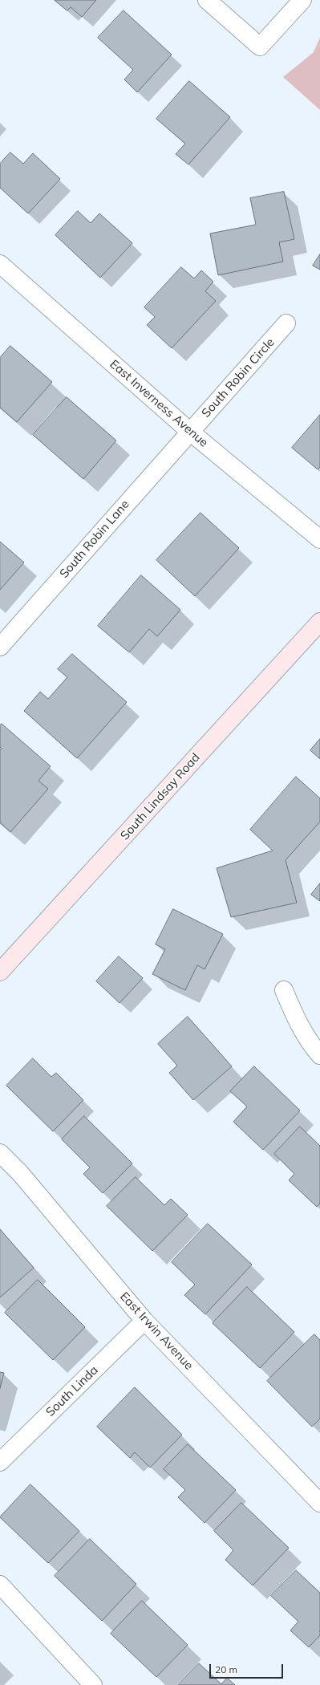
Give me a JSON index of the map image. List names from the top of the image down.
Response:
{
  "streets": {
    "main road": ["South Lindsay Road"],
    "street": [
      "South Robin Circle",
      "East Inverness Avenue",
      "South Robin Lane",
      "East Irwin Avenue",
      "South Linda"
    ]
  },
  "crossings": [
    ["South Robin Circle", "East Inverness Avenue"],
    ["South Robin Circle", "South Robin Lane"],
    ["East Inverness Avenue", "South Robin Lane"],
    ["East Irwin Avenue", "South Linda"]
  ],
  "scale_bar": "20 m"
}
